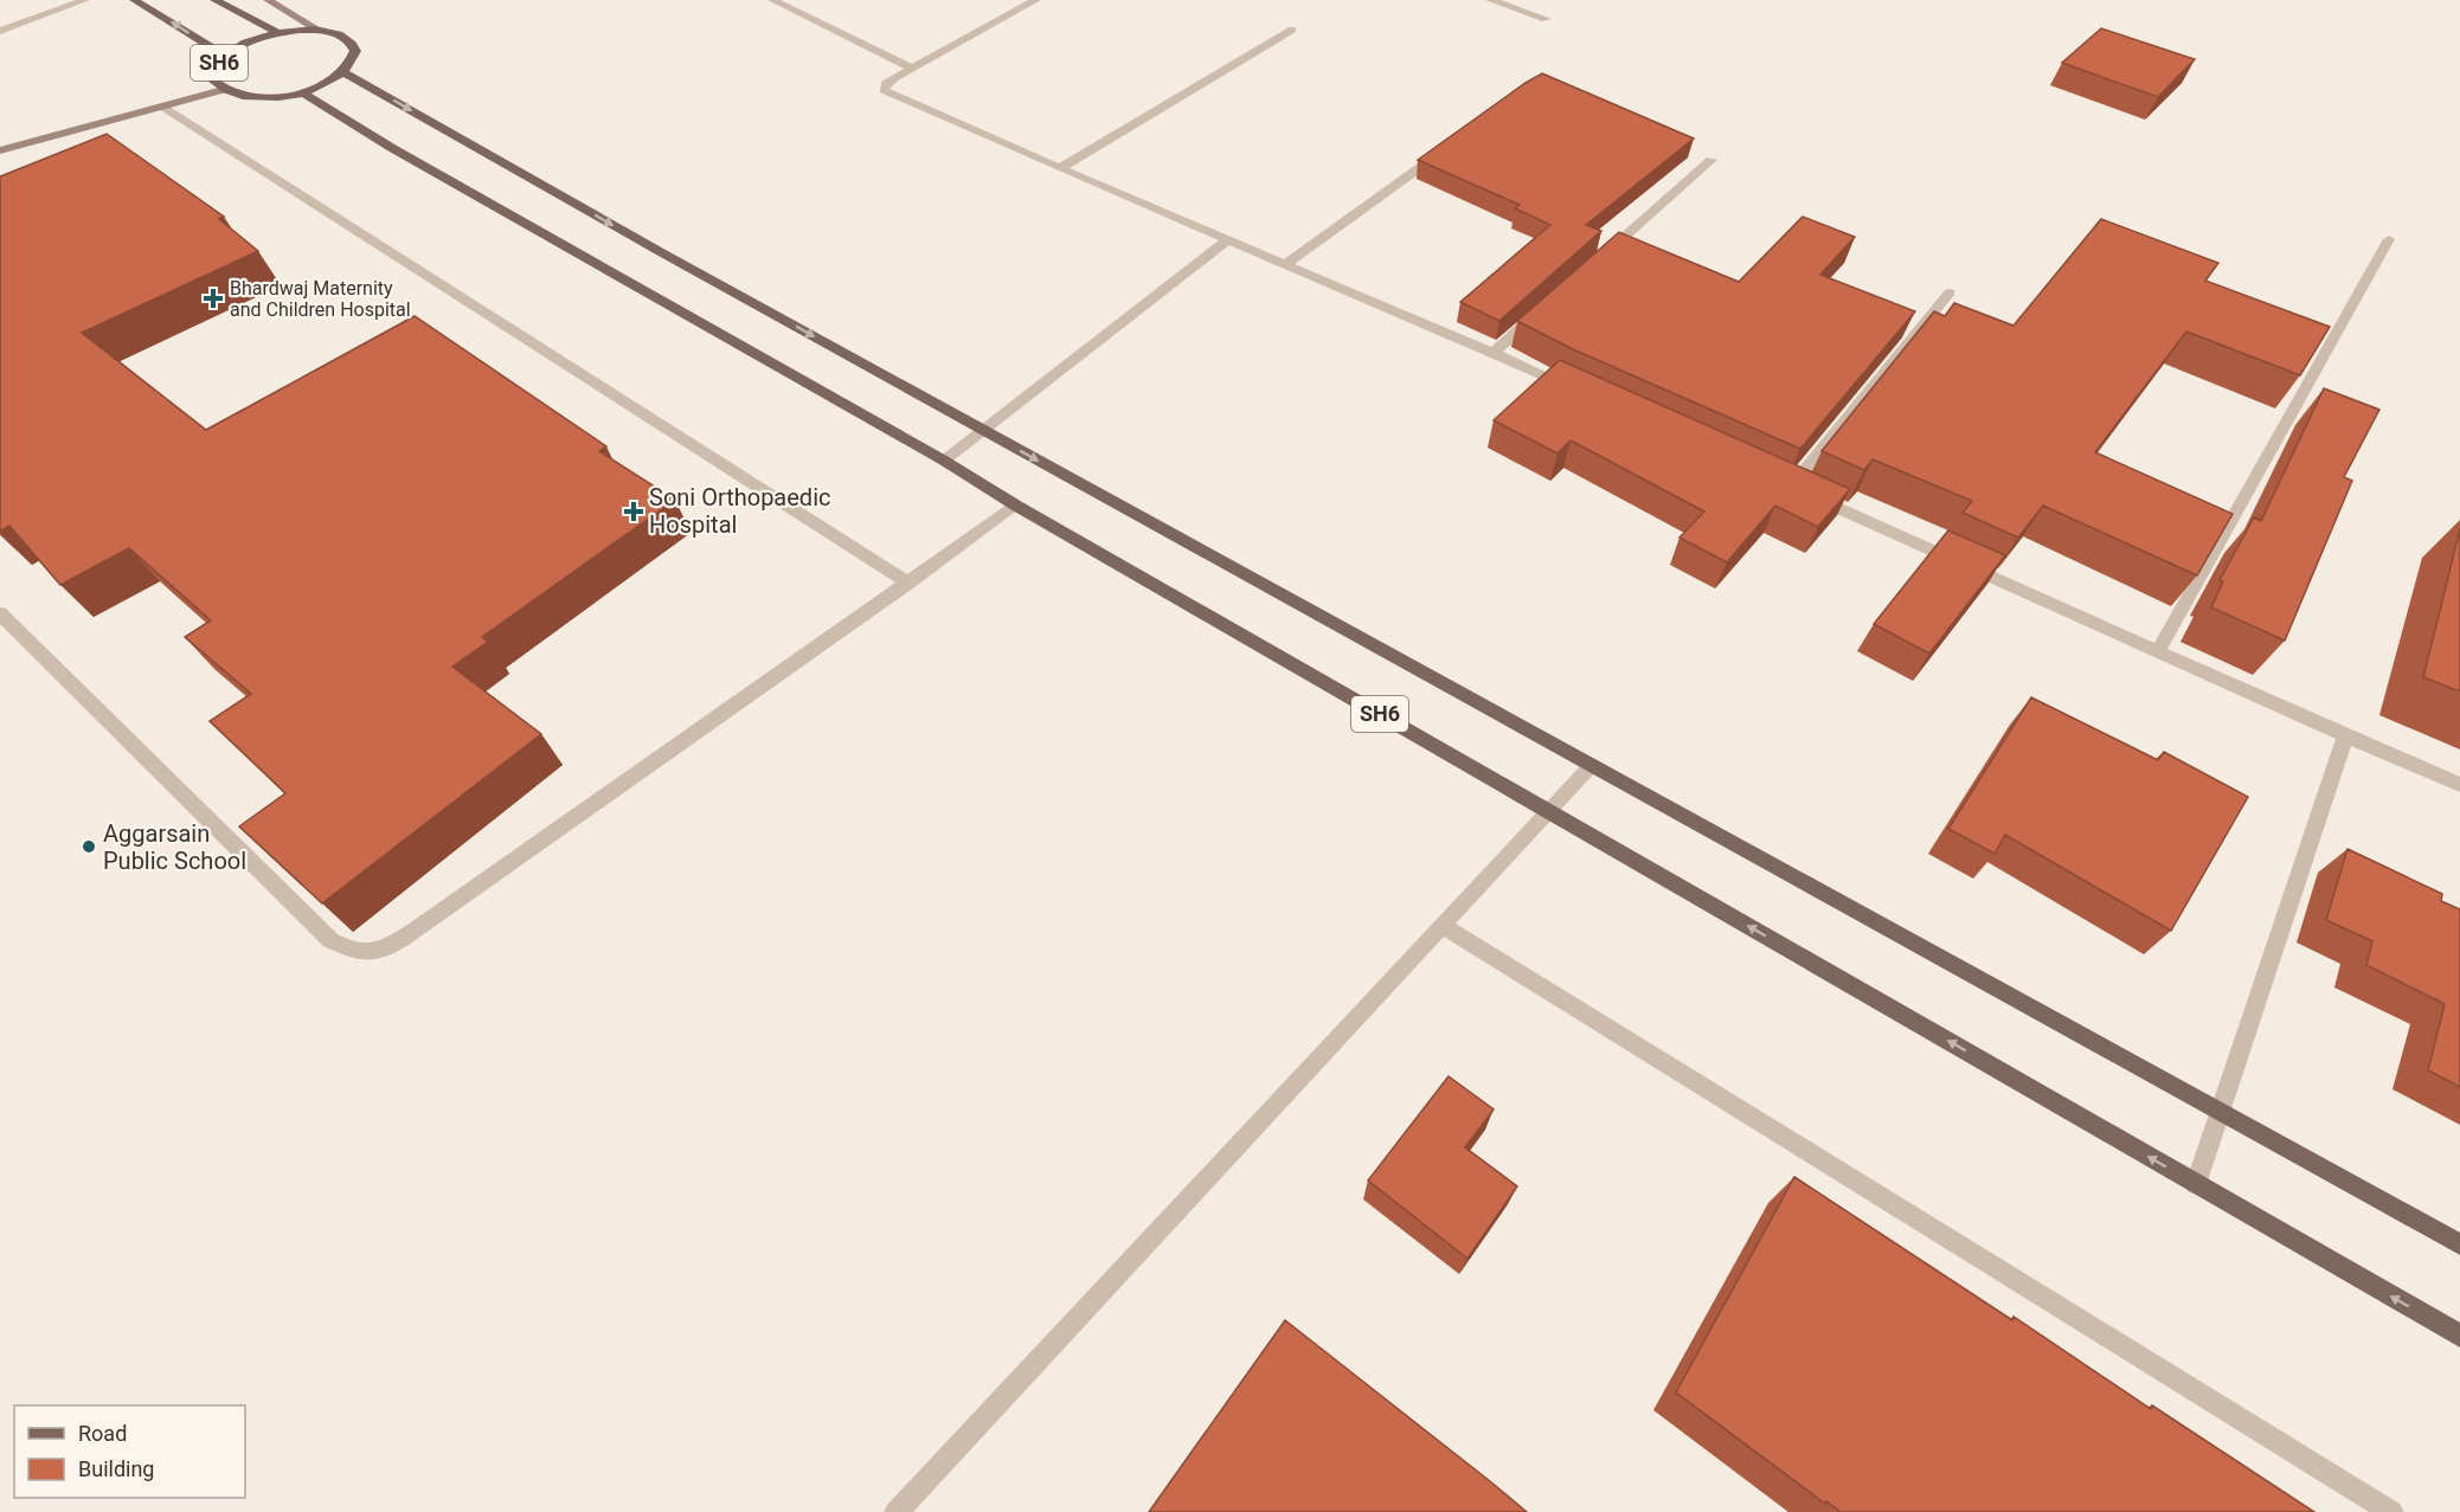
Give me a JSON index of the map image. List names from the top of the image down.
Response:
{
  "streets": {
    "main road": ["SH6"]
  },
  "places": {
    "health": ["Bhardwaj Maternity and Children Hospital", "Soni Orthopaedic Hospital"],
    "other": ["Aggarsain Public School"]
  },
  "legend": ["Road", "Building"]
}
